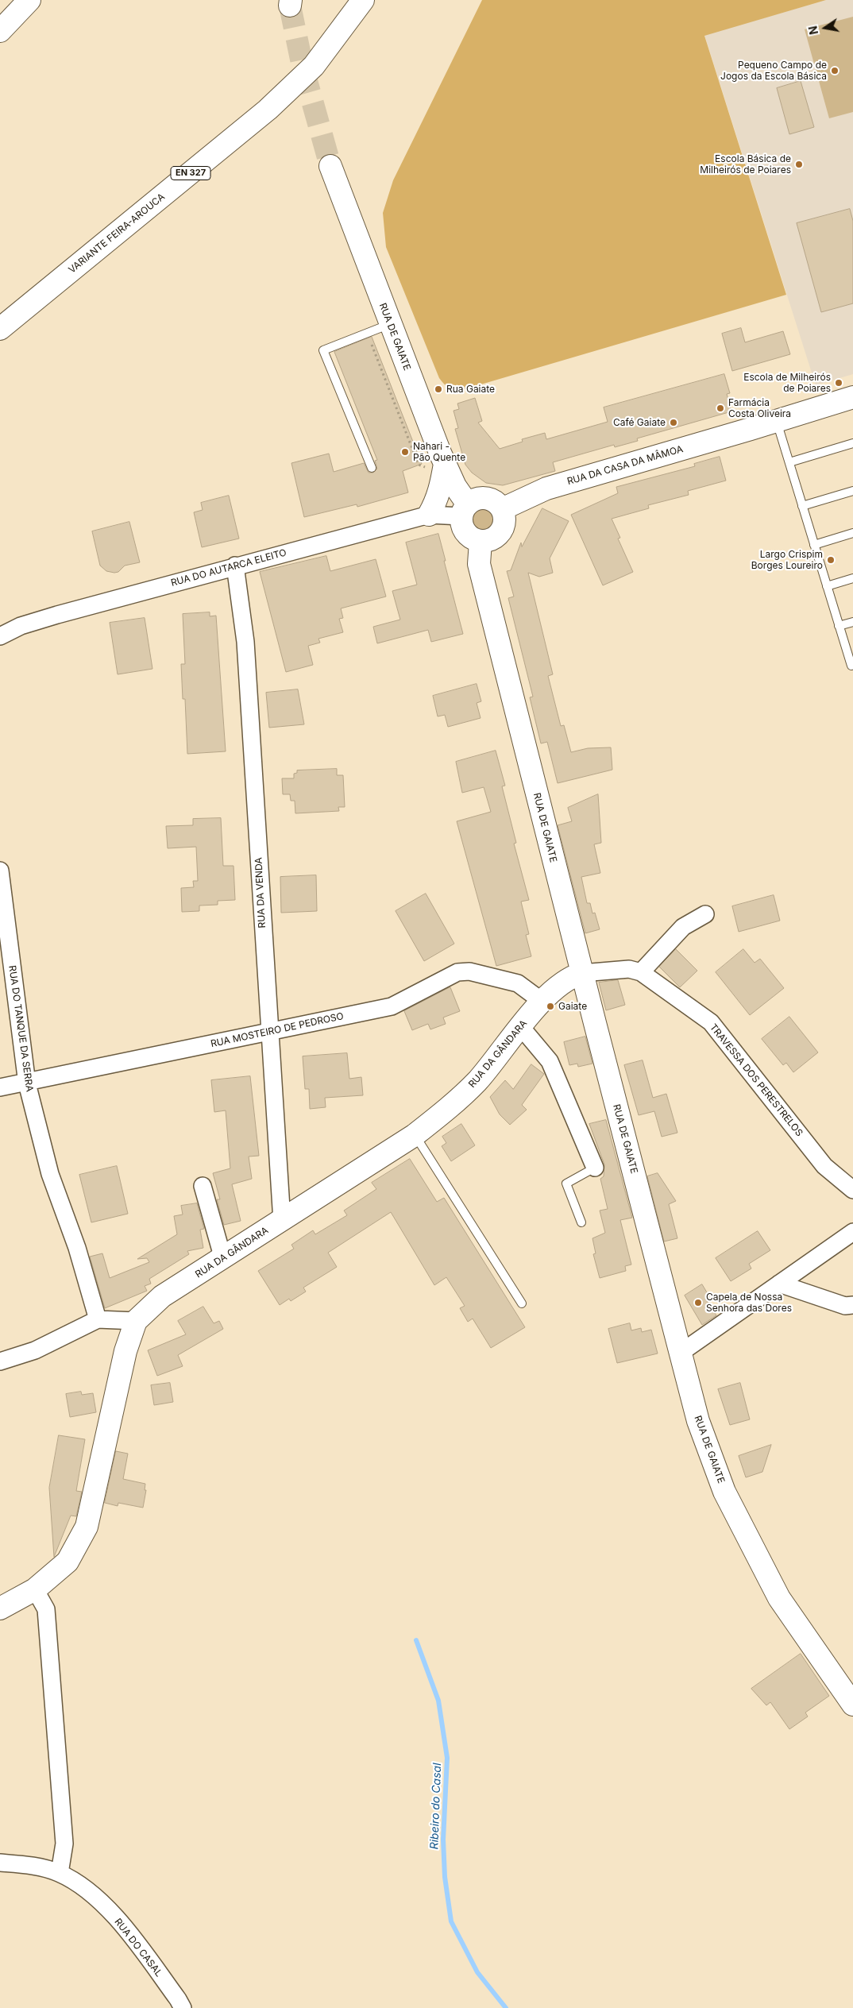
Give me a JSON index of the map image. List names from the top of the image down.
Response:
{
  "streets": {
    "main road": [
      "EN 327",
      "VARIANTE FEIRA-AROUCA",
      "RUA DE GAIATE",
      "RUA DA CASA DA MÂMOA",
      "RUA DA GÂNDARA"
    ],
    "street": [
      "RUA DO AUTARCA ELEITO",
      "RUA DA VENDA",
      "RUA DO TANQUE DA SERRA",
      "RUA MOSTEIRO DE PEDROSO",
      "TRAVESSA DOS PERESTRELOS",
      "RUA DO CASAL"
    ]
  },
  "crossings": [
    ["RUA DE GAIATE", "RUA DA CASA DA MÂMOA"],
    ["RUA DE GAIATE", "RUA DO AUTARCA ELEITO"],
    ["RUA DE GAIATE", "RUA DA GÂNDARA"],
    ["RUA DE GAIATE", "TRAVESSA DOS PERESTRELOS"],
    ["RUA DA CASA DA MÂMOA", "RUA DO AUTARCA ELEITO"],
    ["RUA DO AUTARCA ELEITO", "RUA DA VENDA"],
    ["RUA DA VENDA", "RUA MOSTEIRO DE PEDROSO"],
    ["RUA DA VENDA", "RUA DA GÂNDARA"],
    ["RUA DO TANQUE DA SERRA", "RUA MOSTEIRO DE PEDROSO"],
    ["RUA MOSTEIRO DE PEDROSO", "RUA DA GÂNDARA"],
    ["RUA DA GÂNDARA", "TRAVESSA DOS PERESTRELOS"]
  ],
  "water": ["Ribeiro do Casal"],
  "places": [
    "Pequeno Campo de Jogos da Escola Básica",
    "Escola Básica de Milheirós de Poiares",
    "Escola de Milheirós de Poiares",
    "Rua Gaiate",
    "Farmácia Costa Oliveira",
    "Café Gaiate",
    "Nahari - Pão Quente",
    "Largo Crispim Borges Loureiro",
    "Gaiate",
    "Capela de Nossa Senhora das Dores"
  ],
  "north": "left"
}
